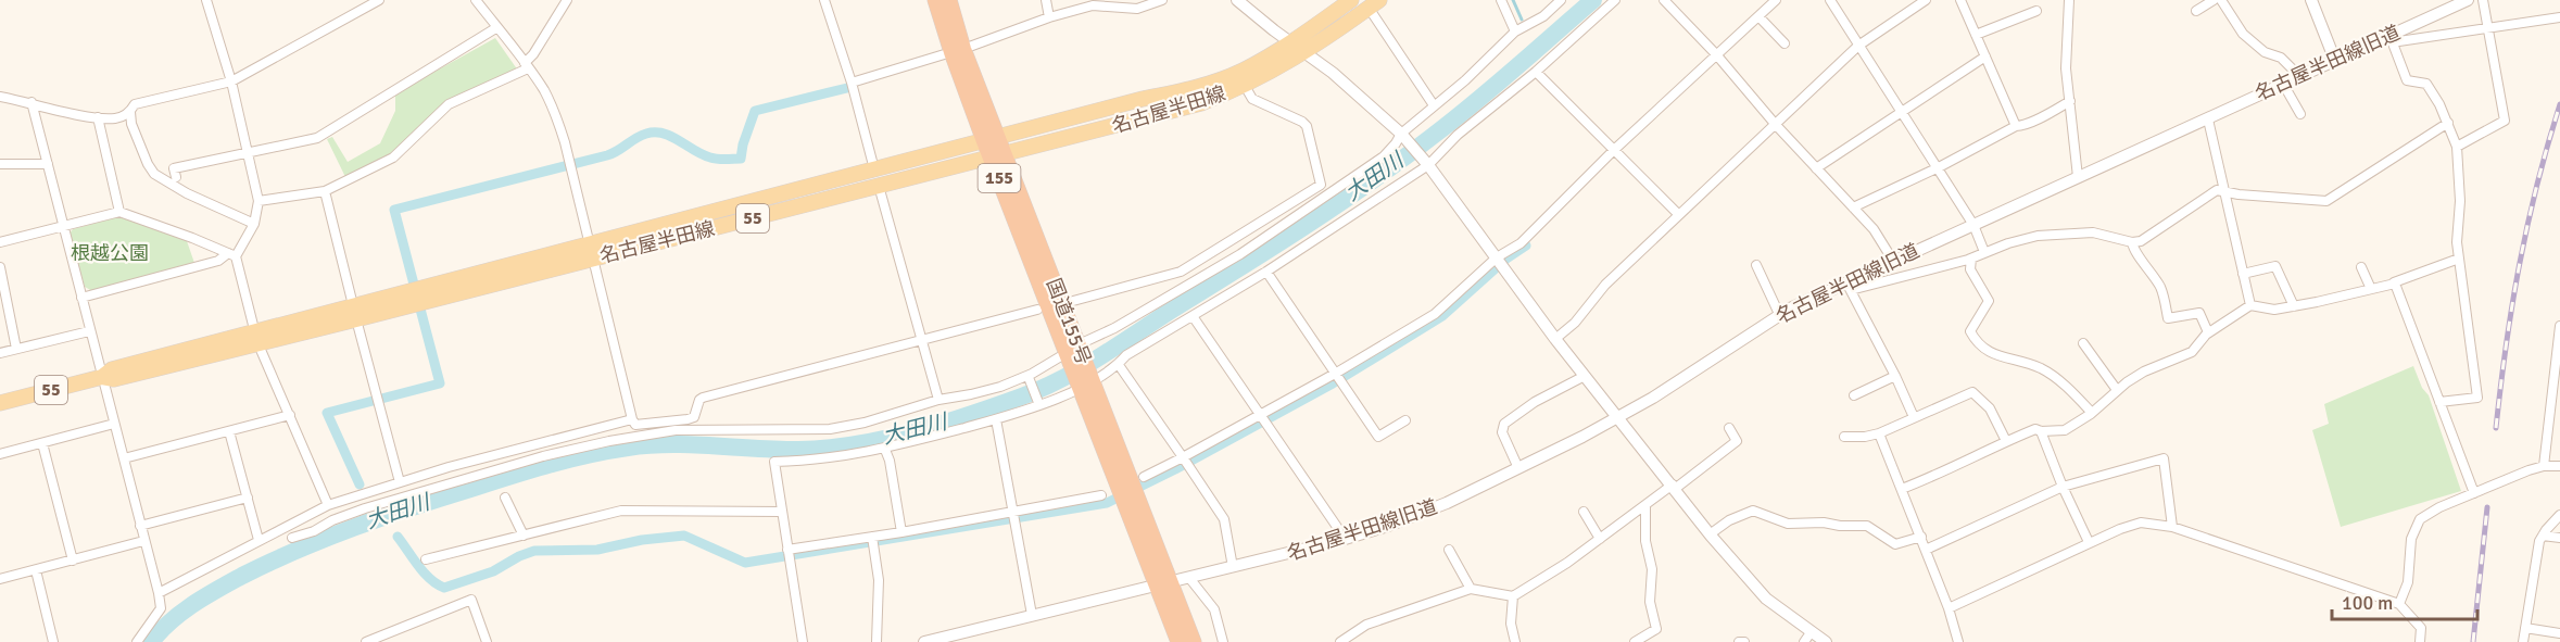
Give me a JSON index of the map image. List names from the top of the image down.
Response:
{
  "streets": {
    "highway": ["155", "国道155号"],
    "main road": ["名古屋半田線", "55"],
    "street": ["名古屋半田線旧道"]
  },
  "crossings": [
    ["名古屋半田線旧道", "国道155号"],
    ["名古屋半田線", "国道155号"]
  ],
  "water": ["大田川"],
  "parks": ["根越公園"],
  "scale_bar": "100 m"
}
